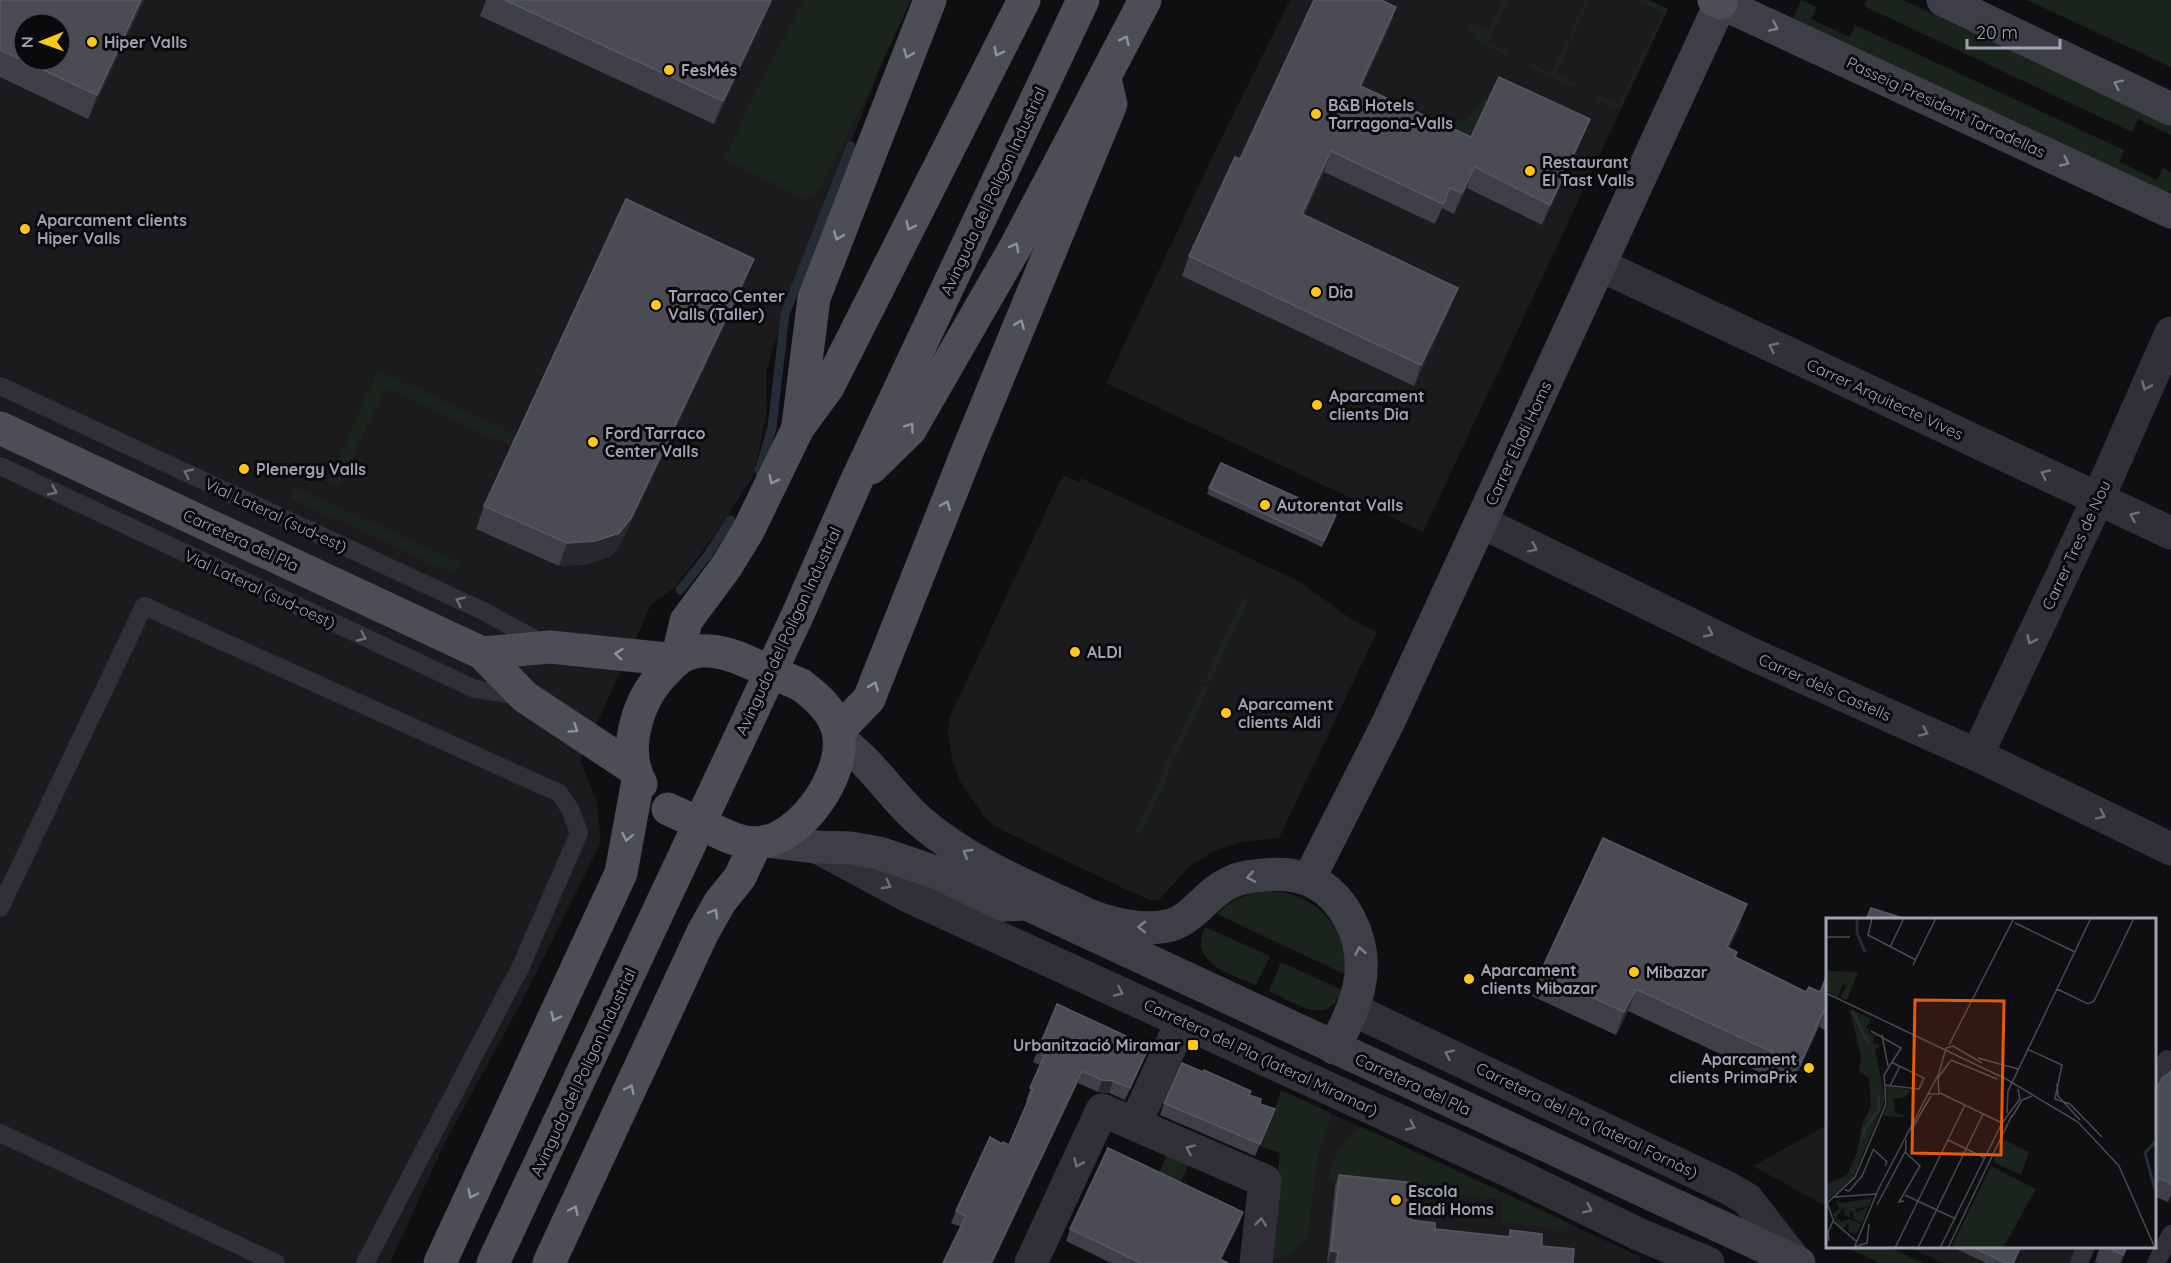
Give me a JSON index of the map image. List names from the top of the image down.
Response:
{
  "streets": {
    "main road": [
      "Passeig President Tarradellas",
      "Avinguda del Polígon Industrial",
      "Carrer Eladi Homs",
      "Carretera del Pla"
    ],
    "street": [
      "Carrer Arquitecte Vives",
      "Carrer Tres de Nou",
      "Carrer dels Castells",
      "Carretera del Pla (lateral Miramar)",
      "Carretera del Pla (lateral Fornàs)"
    ],
    "lane": ["Vial Lateral (sud-est)", "Vial Lateral (sud-oest)"]
  },
  "crossings": [
    ["Passeig President Tarradellas", "Carrer Eladi Homs"],
    ["Carrer Arquitecte Vives", "Carrer Eladi Homs"],
    ["Carrer Arquitecte Vives", "Carrer Tres de Nou"],
    ["Carrer Eladi Homs", "Carrer dels Castells"],
    ["Carretera del Pla", "Carretera del Pla (lateral Fornàs)"],
    ["Carrer Tres de Nou", "Carrer dels Castells"]
  ],
  "one_way": [
    "Carrer Arquitecte Vives",
    "Vial Lateral (sud-est)",
    "Carrer Tres de Nou",
    "Vial Lateral (sud-oest)",
    "Carrer dels Castells",
    "Carretera del Pla (lateral Miramar)",
    "Carretera del Pla (lateral Fornàs)"
  ],
  "places": {
    "other": [
      "Hiper Valls",
      "FesMés",
      "B&B Hotels Tarragona-Valls",
      "Restaurant El Tast Valls",
      "Aparcament clients Hiper Valls",
      "Dia",
      "Tarraco Center Valls (Taller)",
      "Aparcament clients Dia",
      "Ford Tarraco Center Valls",
      "Plenergy Valls",
      "Autorentat Valls",
      "ALDI",
      "Aparcament clients Aldi",
      "Mibazar",
      "Aparcament clients Mibazar",
      "Aparcament clients PrimaPrix",
      "Escola Eladi Homs"
    ],
    "transit": ["Urbanització Miramar"]
  },
  "scale_bar": "20 m",
  "north": "left"
}
